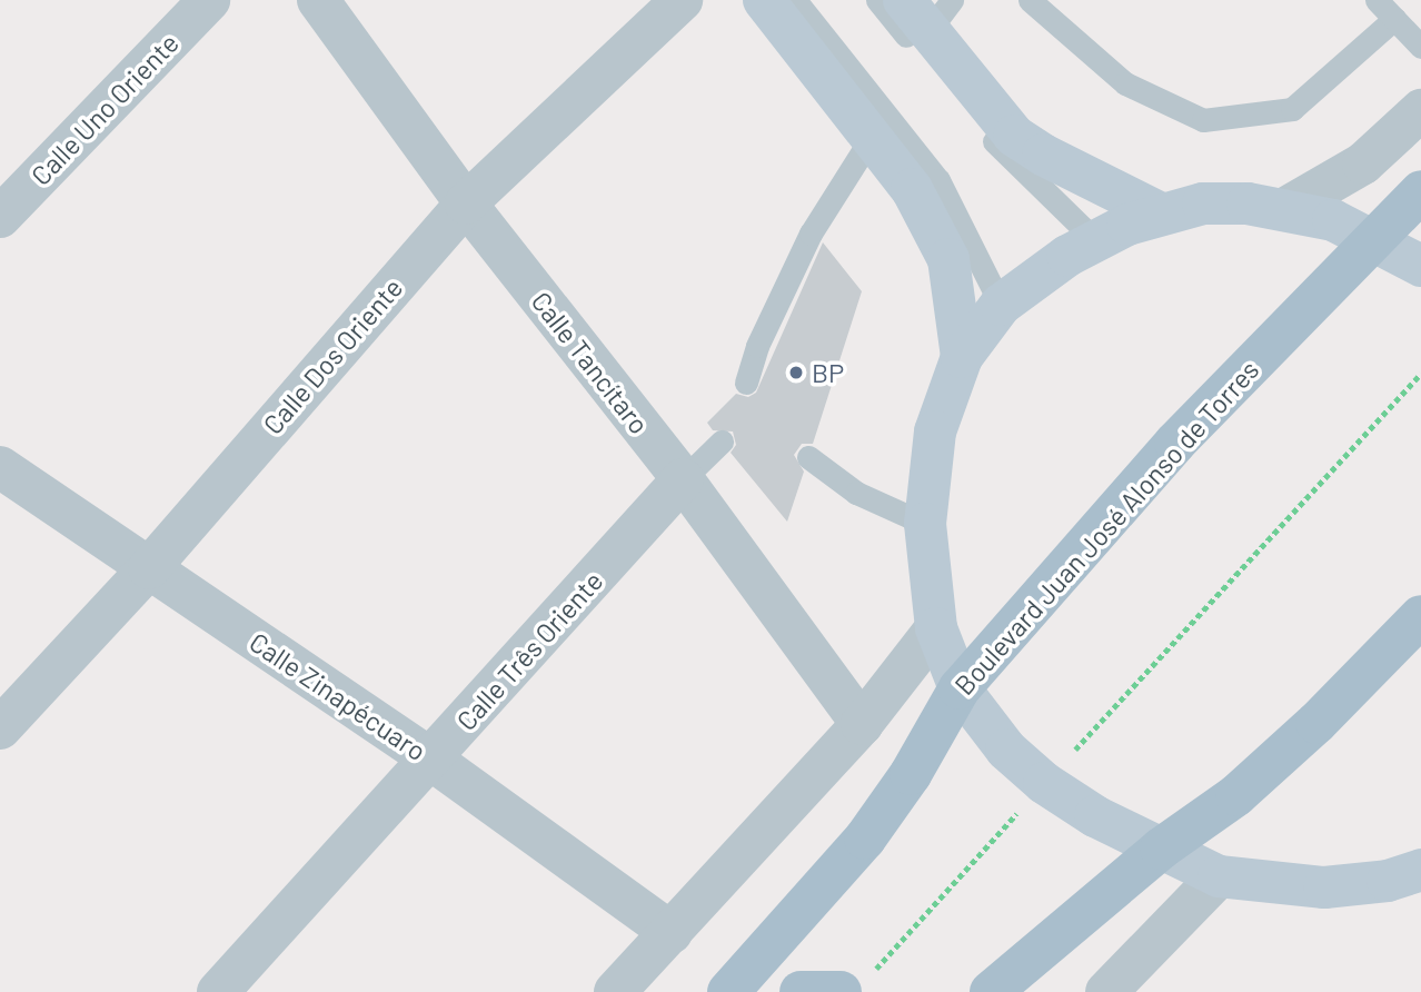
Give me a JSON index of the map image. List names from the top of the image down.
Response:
{
  "streets": {
    "main road": ["Boulevard Juan José Alonso de Torres"],
    "street": [
      "Calle Uno Oriente",
      "Calle Dos Oriente",
      "Calle Tancítaro",
      "Calle Três Oriente",
      "Calle Zinapécuaro"
    ]
  },
  "crossings": [
    ["Calle Dos Oriente", "Calle Tancítaro"],
    ["Calle Dos Oriente", "Calle Zinapécuaro"],
    ["Calle Tancítaro", "Boulevard Juan José Alonso de Torres"],
    ["Calle Tancítaro", "Calle Três Oriente"],
    ["Boulevard Juan José Alonso de Torres", "Calle Zinapécuaro"],
    ["Calle Três Oriente", "Calle Zinapécuaro"]
  ],
  "places": ["BP"]
}
